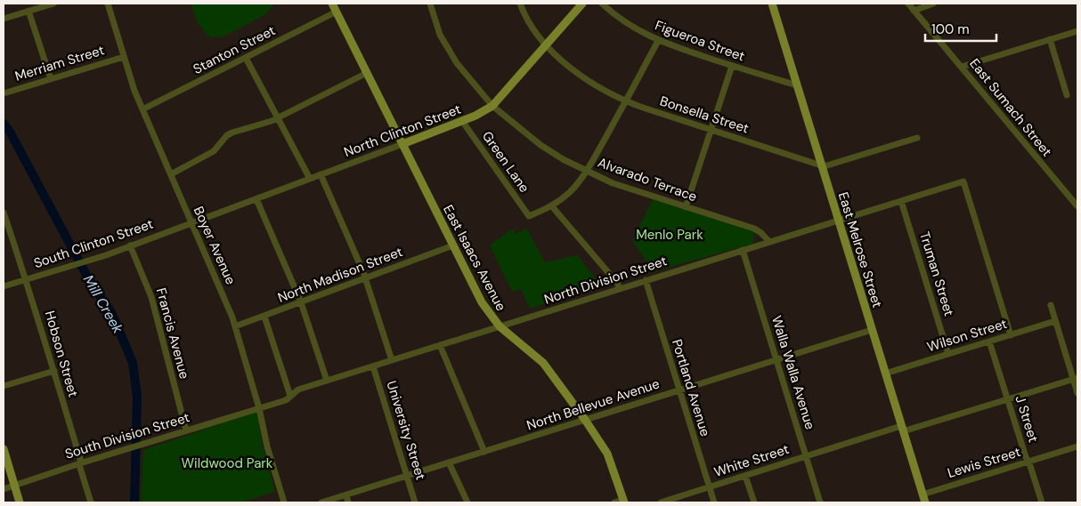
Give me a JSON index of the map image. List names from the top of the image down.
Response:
{
  "streets": {
    "main road": ["North Clinton Street", "East Melrose Street", "East Isaacs Avenue"],
    "street": [
      "Figueroa Street",
      "Stanton Street",
      "Merriam Street",
      "East Sumach Street",
      "Bonsella Street",
      "Green Lane",
      "Alvarado Terrace",
      "South Clinton Street",
      "Boyer Avenue",
      "Truman Street",
      "North Madison Street",
      "North Division Street",
      "Francis Avenue",
      "Wilson Street",
      "Hobson Street",
      "Walla Walla Avenue",
      "Portland Avenue",
      "North Bellevue Avenue",
      "J Street",
      "University Street",
      "South Division Street",
      "White Street",
      "Lewis Street"
    ]
  },
  "crossings": [
    ["Figueroa Street", "East Melrose Street"],
    ["Stanton Street", "Boyer Avenue"],
    ["Stanton Street", "East Isaacs Avenue"],
    ["Merriam Street", "Boyer Avenue"],
    ["Bonsella Street", "North Clinton Street"],
    ["Bonsella Street", "East Melrose Street"],
    ["North Clinton Street", "Green Lane"],
    ["North Clinton Street", "Alvarado Terrace"],
    ["North Clinton Street", "South Clinton Street"],
    ["North Clinton Street", "Boyer Avenue"],
    ["North Clinton Street", "East Isaacs Avenue"],
    ["Alvarado Terrace", "North Division Street"],
    ["South Clinton Street", "Boyer Avenue"],
    ["South Clinton Street", "Francis Avenue"],
    ["South Clinton Street", "Hobson Street"],
    ["Boyer Avenue", "North Madison Street"],
    ["Boyer Avenue", "North Division Street"],
    ["Boyer Avenue", "South Division Street"],
    ["East Melrose Street", "North Division Street"],
    ["East Melrose Street", "Wilson Street"],
    ["East Melrose Street", "North Bellevue Avenue"],
    ["East Melrose Street", "White Street"],
    ["East Melrose Street", "Lewis Street"],
    ["East Isaacs Avenue", "North Madison Street"],
    ["East Isaacs Avenue", "North Division Street"],
    ["East Isaacs Avenue", "North Bellevue Avenue"],
    ["Truman Street", "North Division Street"],
    ["Truman Street", "Wilson Street"],
    ["North Division Street", "Wilson Street"],
    ["North Division Street", "Walla Walla Avenue"],
    ["North Division Street", "Portland Avenue"],
    ["North Division Street", "University Street"],
    ["North Division Street", "South Division Street"],
    ["Francis Avenue", "South Division Street"],
    ["Wilson Street", "J Street"],
    ["Hobson Street", "South Division Street"],
    ["Walla Walla Avenue", "North Bellevue Avenue"],
    ["Walla Walla Avenue", "White Street"],
    ["Portland Avenue", "North Bellevue Avenue"],
    ["Portland Avenue", "White Street"],
    ["North Bellevue Avenue", "University Street"],
    ["J Street", "White Street"],
    ["J Street", "Lewis Street"]
  ],
  "water": ["Mill Creek"],
  "parks": ["Menlo Park", "Wildwood Park"],
  "scale_bar": "100 m"
}
